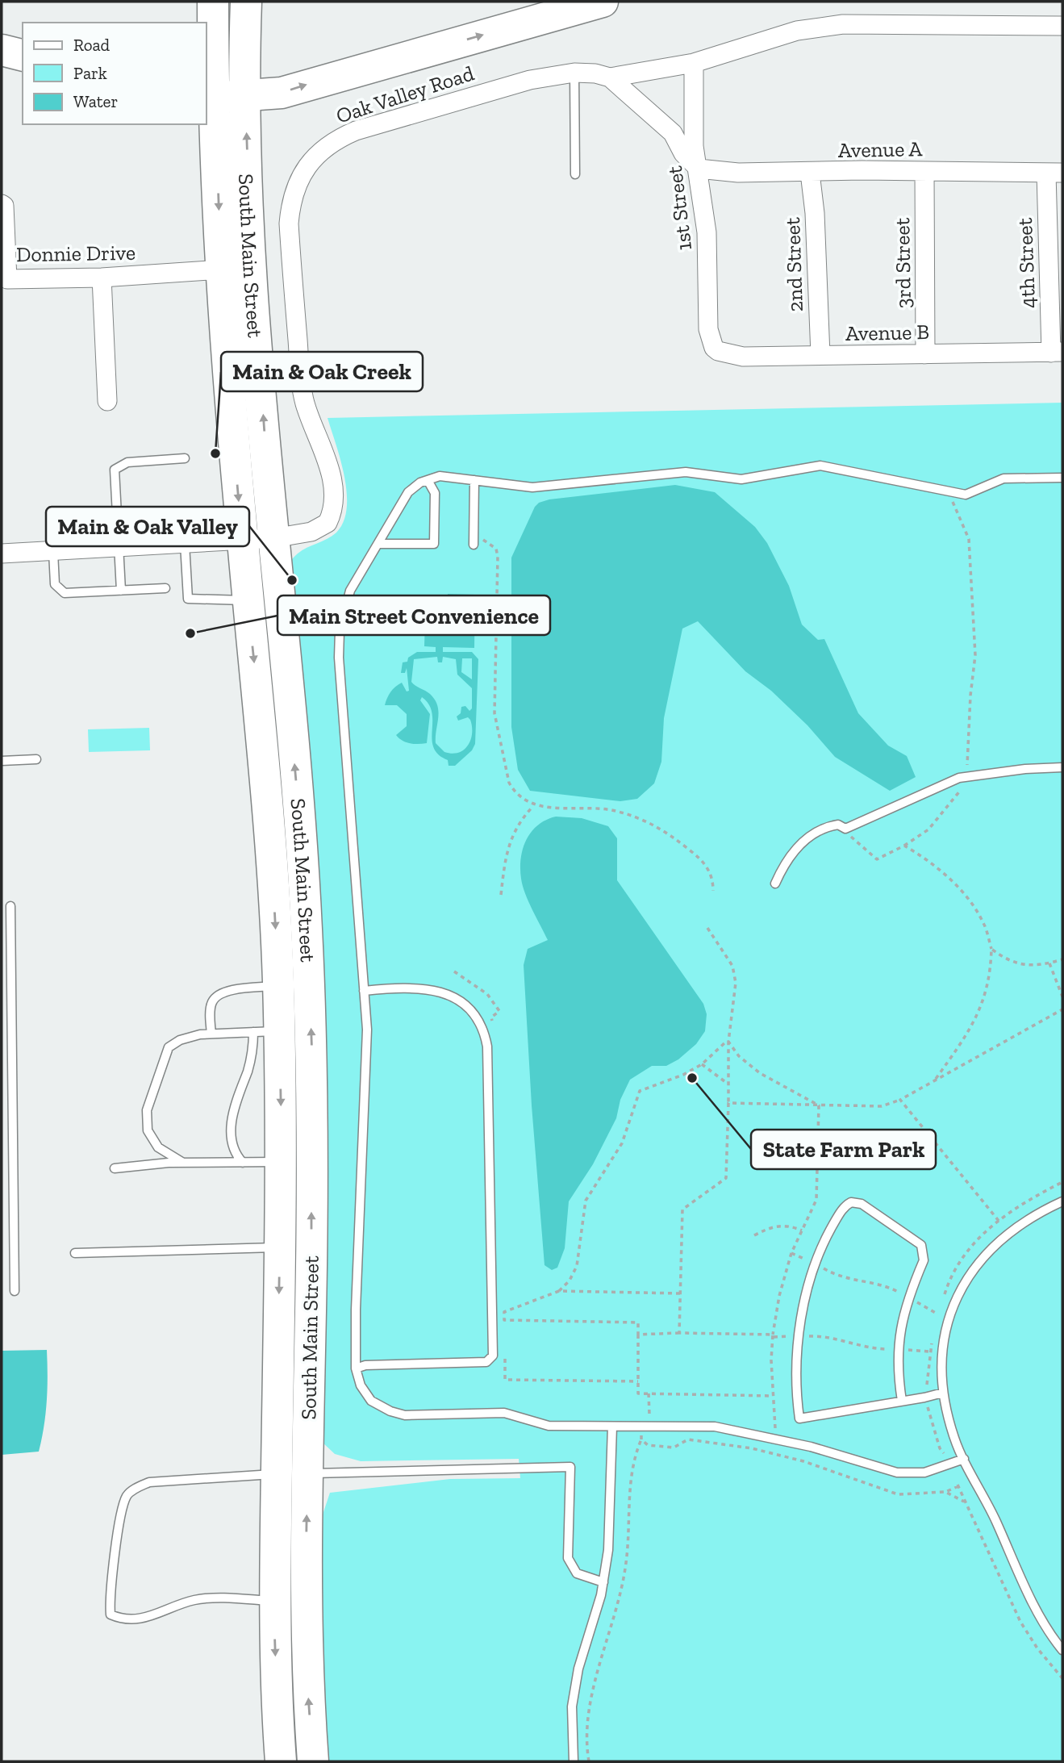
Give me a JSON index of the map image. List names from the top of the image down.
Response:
{
  "streets": {
    "highway": ["South Main Street"],
    "street": [
      "Oak Valley Road",
      "Avenue A",
      "1st Street",
      "Donnie Drive",
      "3rd Street",
      "4th Street",
      "2nd Street",
      "Avenue B"
    ]
  },
  "crossings": [
    ["Oak Valley Road", "1st Street"],
    ["Oak Valley Road", "South Main Street"],
    ["Avenue A", "1st Street"],
    ["Avenue A", "3rd Street"],
    ["Avenue A", "4th Street"],
    ["Avenue A", "2nd Street"],
    ["1st Street", "Avenue B"],
    ["Donnie Drive", "South Main Street"],
    ["3rd Street", "Avenue B"],
    ["4th Street", "Avenue B"],
    ["2nd Street", "Avenue B"]
  ],
  "places": [
    "Main & Oak Creek",
    "Main & Oak Valley",
    "Main Street Convenience",
    "State Farm Park"
  ],
  "legend": ["Road", "Park", "Water"]
}
